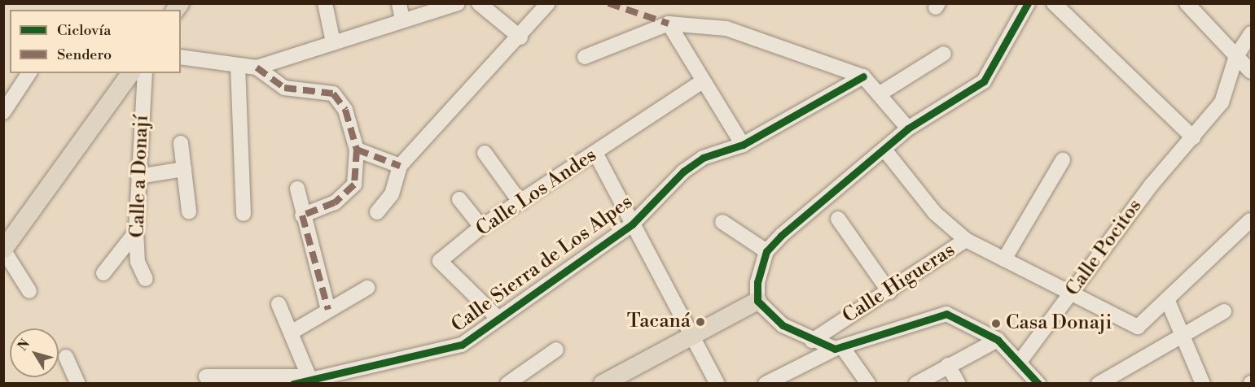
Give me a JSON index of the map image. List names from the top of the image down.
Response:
{
  "streets": {
    "street": [
      "Calle a Donají",
      "Calle Los Andes",
      "Calle Pocitos",
      "Calle Sierra de Los Alpes",
      "Calle Higueras"
    ]
  },
  "crossings": [
    ["Calle Los Andes", "Calle Sierra de Los Alpes"],
    ["Calle Pocitos", "Calle Higueras"]
  ],
  "places": ["Tacaná", "Casa Donaji"],
  "legend": ["Ciclovía", "Sendero"],
  "north": "top left"
}
